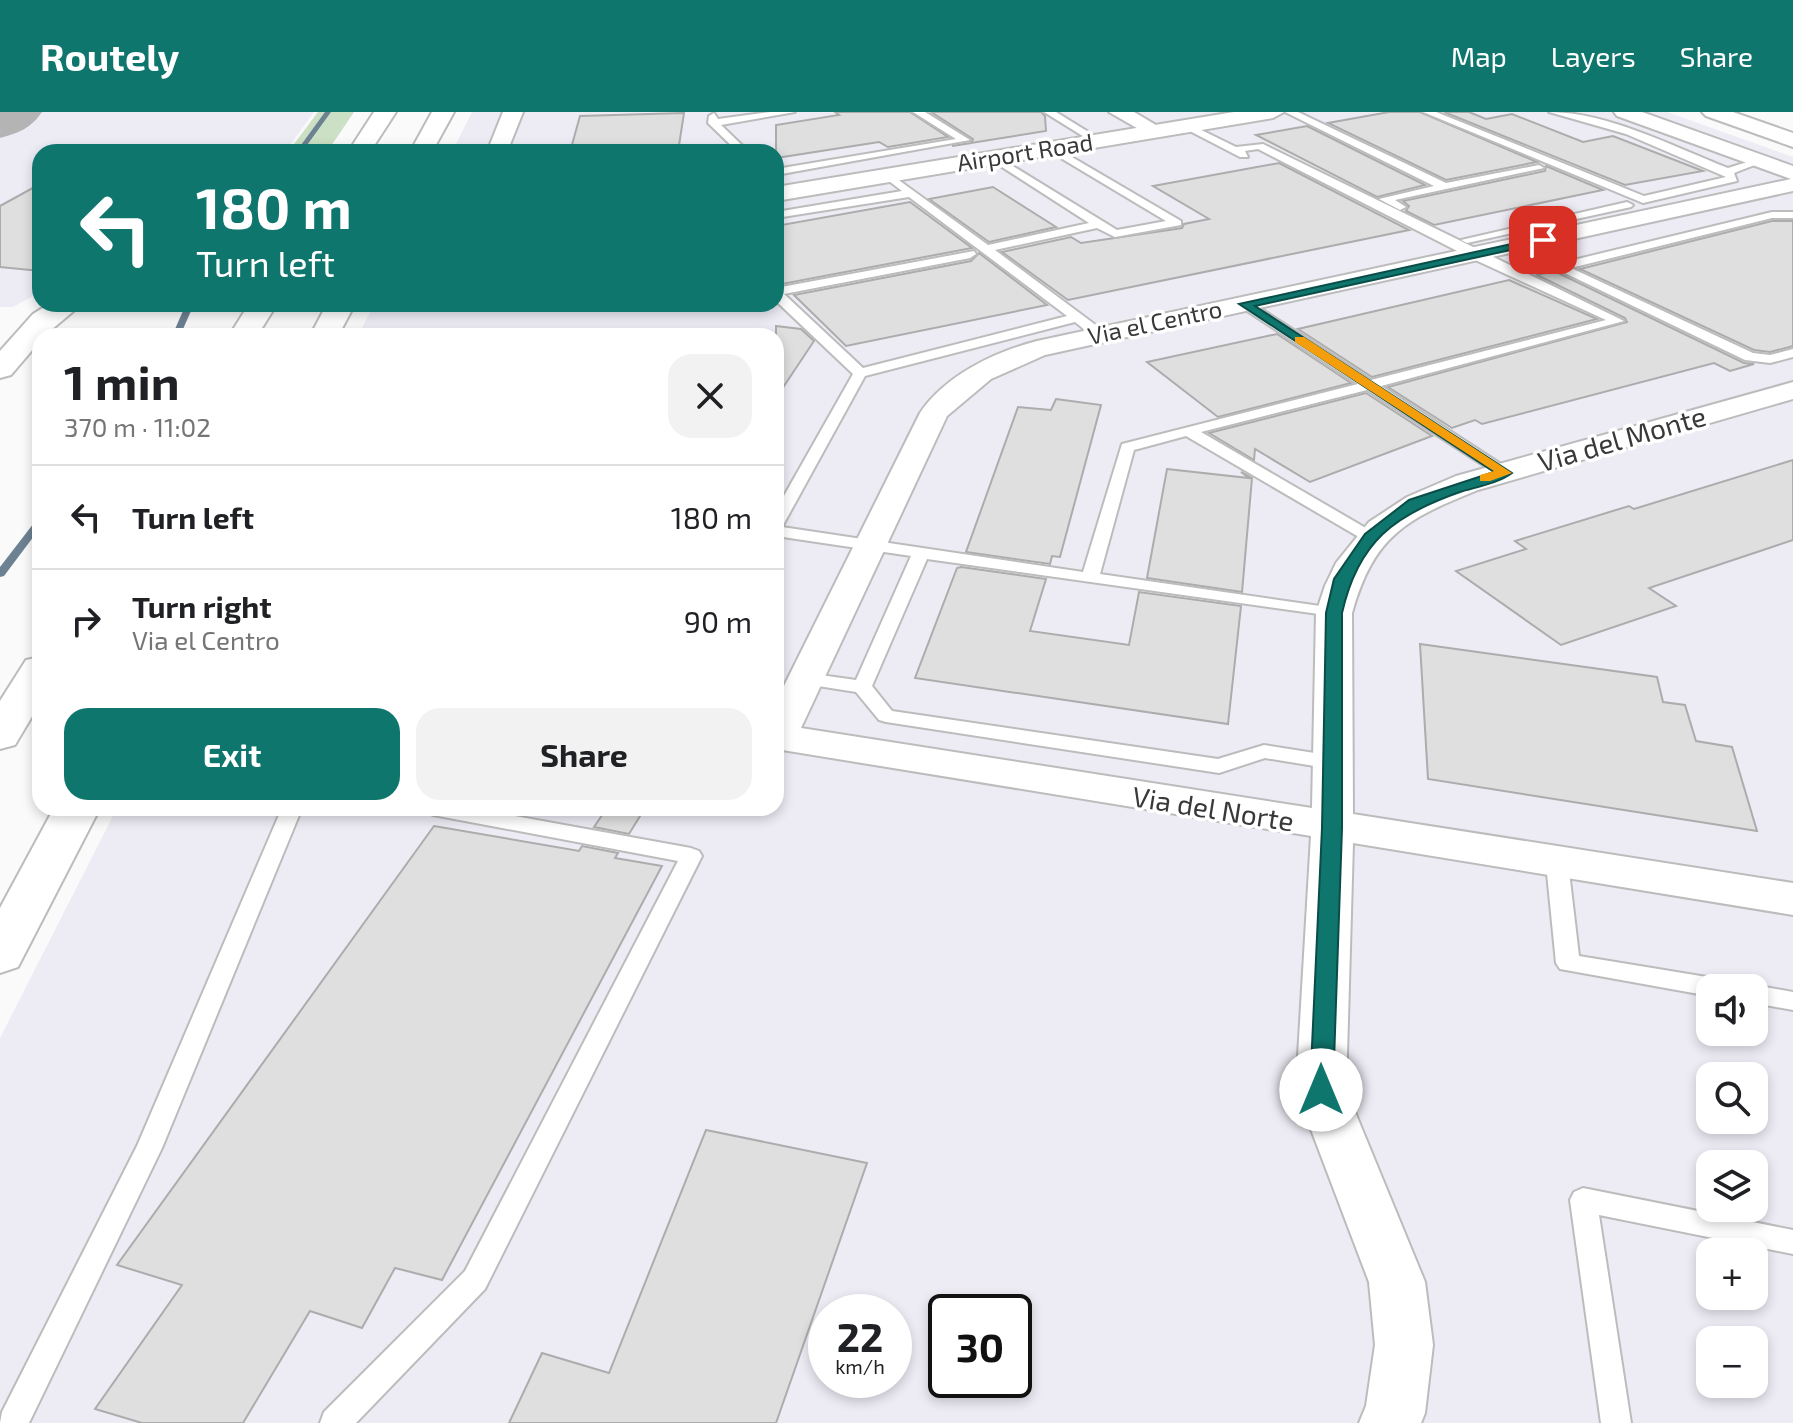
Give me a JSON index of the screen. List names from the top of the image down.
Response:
{
  "streets": {
    "main road": ["Airport Road"],
    "street": ["Via el Centro", "Via del Monte", "Via del Norte"]
  },
  "crossings": [
    ["Via del Monte", "Via del Norte"]
  ],
  "page": {
    "header": "Routely",
    "nav": ["Map", "Layers", "Share"],
    "turn": ["180 m", "Turn left"],
    "heading": ["1 min", "370 m · 11:02"],
    "list": [
      {
        "name": "Turn left",
        "value": "180 m"
      },
      {
        "name": "Turn right",
        "note": "Via el Centro",
        "value": "90 m"
      }
    ],
    "buttons": ["Exit", "Share"],
    "map_buttons": ["+", "−"],
    "speed": "22 km/h",
    "limit": "30"
  }
}
